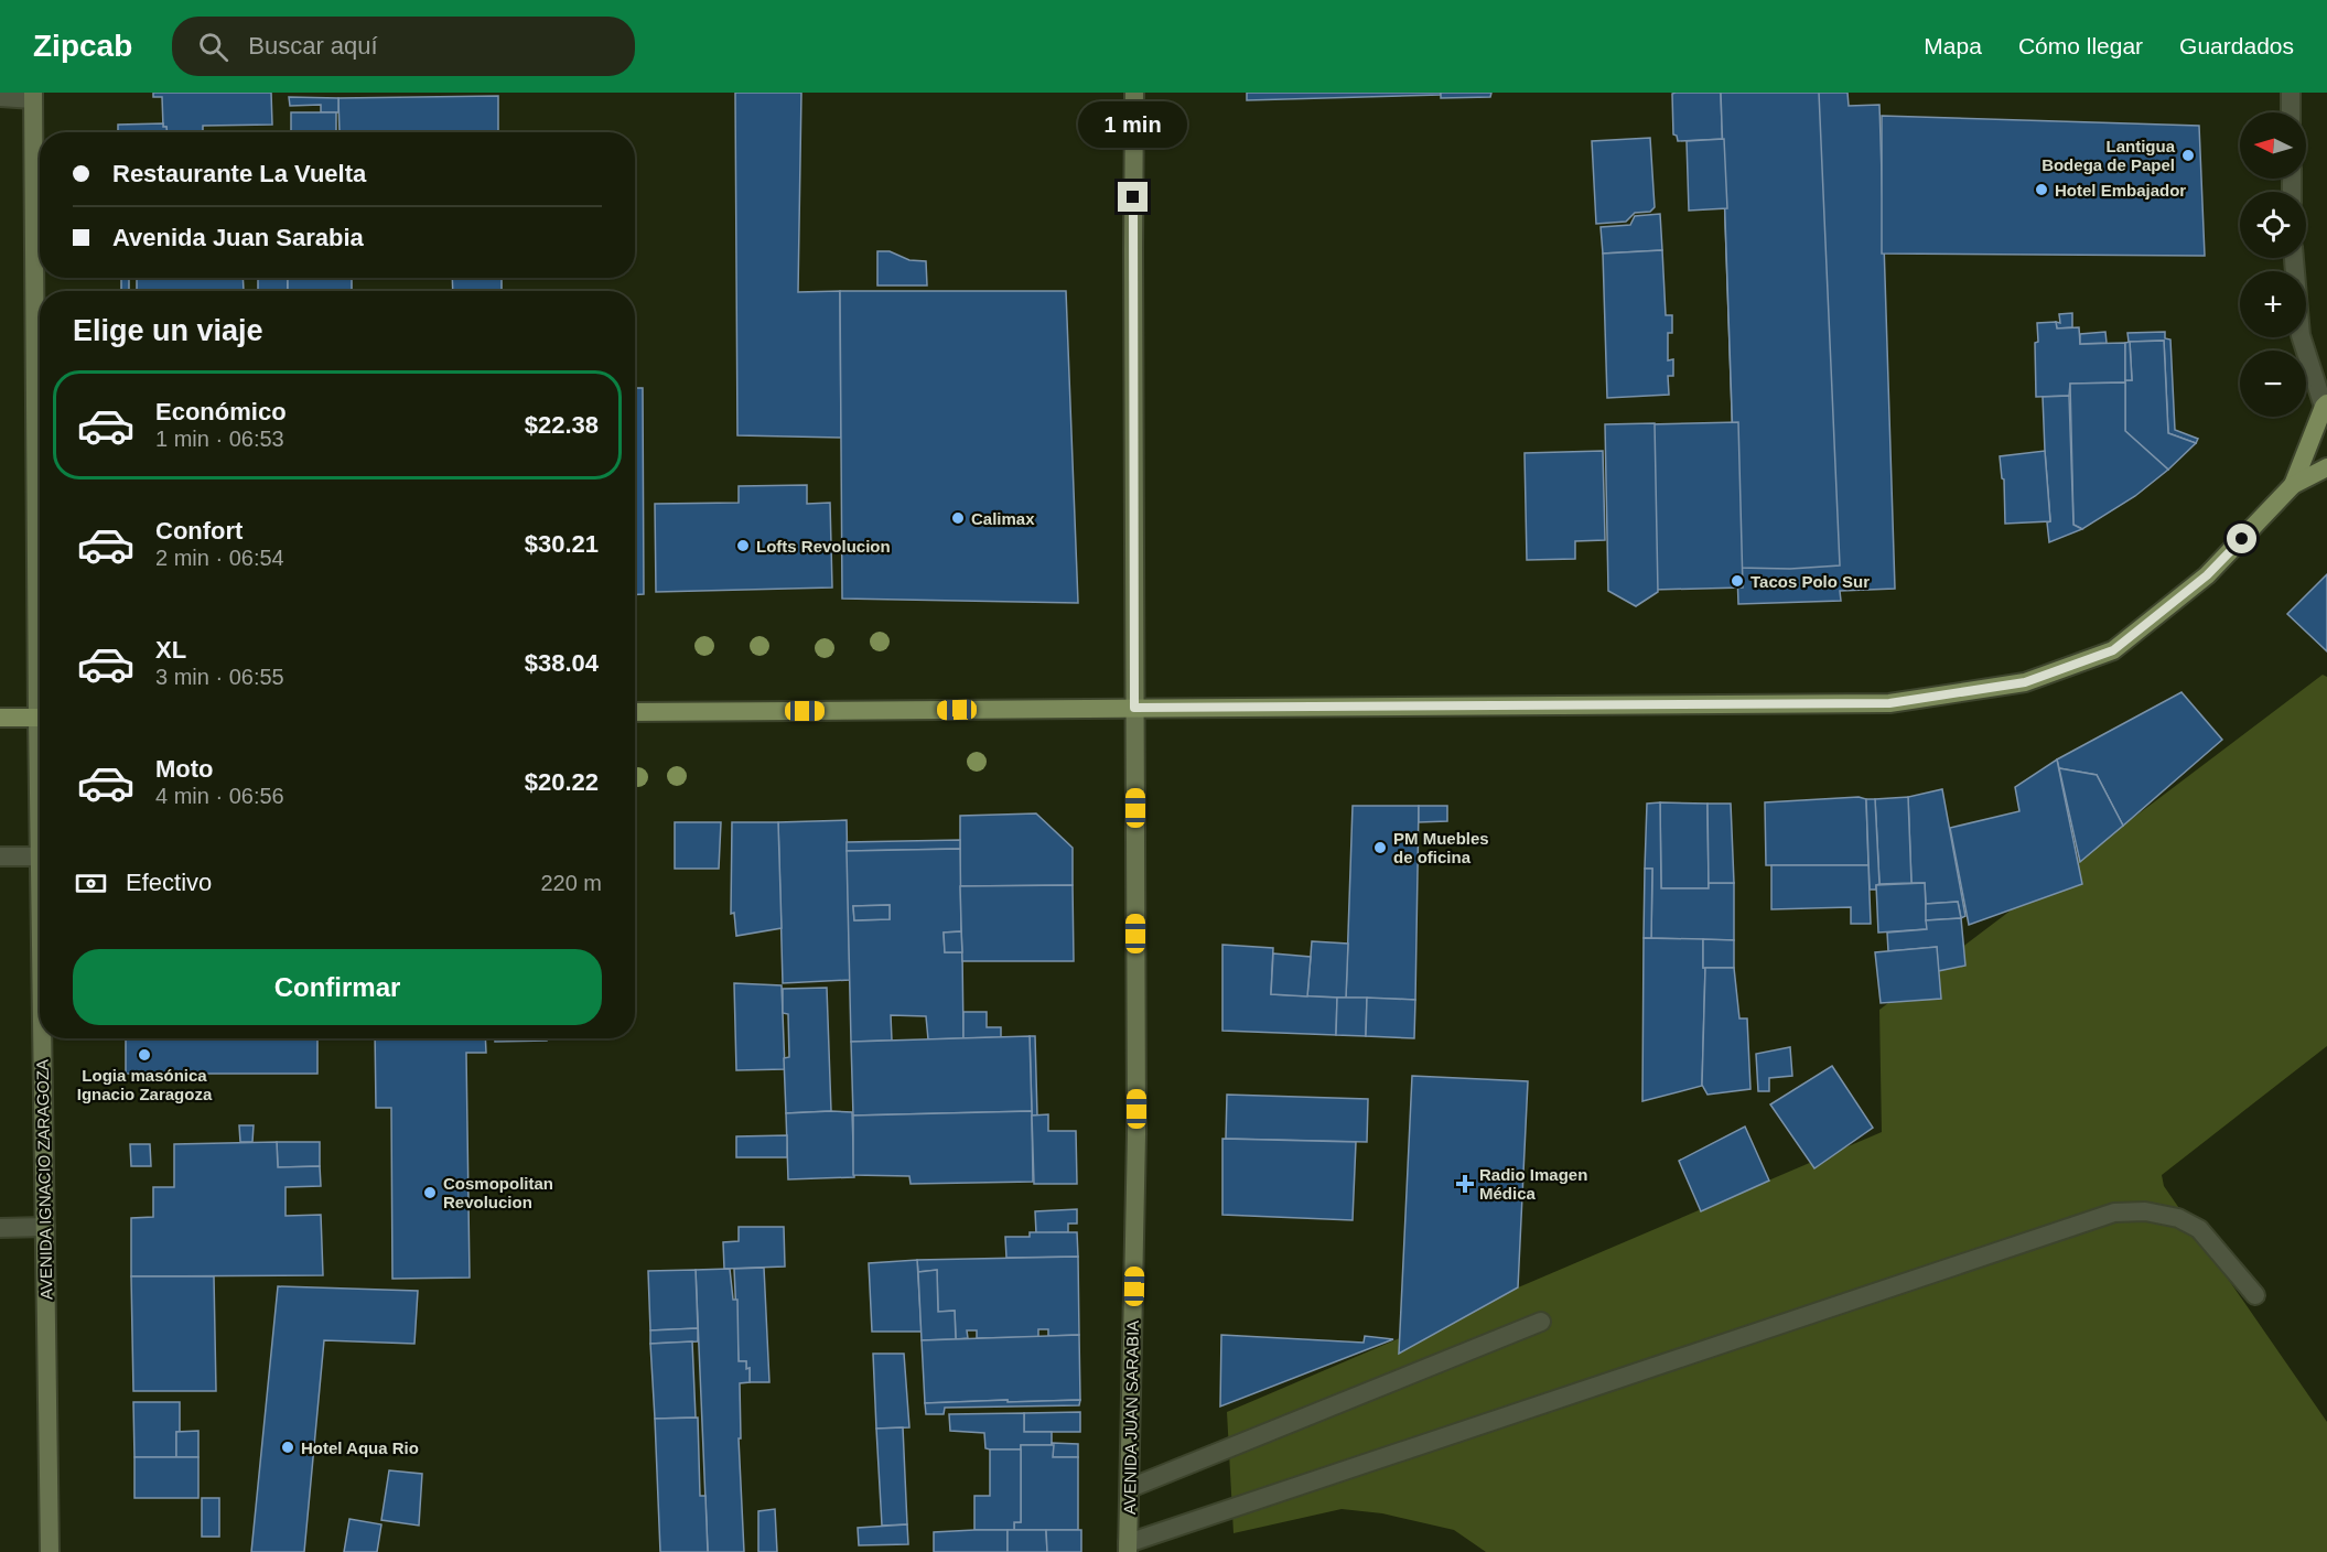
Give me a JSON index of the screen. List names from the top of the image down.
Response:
{
  "streets": {
    "main road": ["AVENIDA IGNACIO ZARAGOZA", "AVENIDA JUAN SARABIA"]
  },
  "places": {
    "other": [
      "Lantigua Bodega de Papel",
      "Hotel Embajador",
      "Calimax",
      "Lofts Revolucion",
      "Tacos Polo Sur",
      "PM Muebles de oficina",
      "Logia masónica Ignacio Zaragoza",
      "Cosmopolitan Revolucion",
      "Hotel Aqua Rio"
    ],
    "health": ["Radio Imagen Médica"]
  },
  "north": "left",
  "page": {
    "header": "Zipcab",
    "search": "Buscar aquí",
    "nav": ["Mapa", "Cómo llegar", "Guardados"],
    "bubble": "1 min",
    "map_buttons": ["+", "−"],
    "banner": ["Restaurante La Vuelta", "Avenida Juan Sarabia"],
    "heading": "Elige un viaje",
    "list": [
      {
        "name": "Económico",
        "note": "1 min · 06:53",
        "value": "$22.38"
      },
      {
        "name": "Confort",
        "note": "2 min · 06:54",
        "value": "$30.21"
      },
      {
        "name": "XL",
        "note": "3 min · 06:55",
        "value": "$38.04"
      },
      {
        "name": "Moto",
        "note": "4 min · 06:56",
        "value": "$20.22"
      }
    ],
    "pay": ["Efectivo", "220 m"],
    "buttons": "Confirmar"
  }
}
